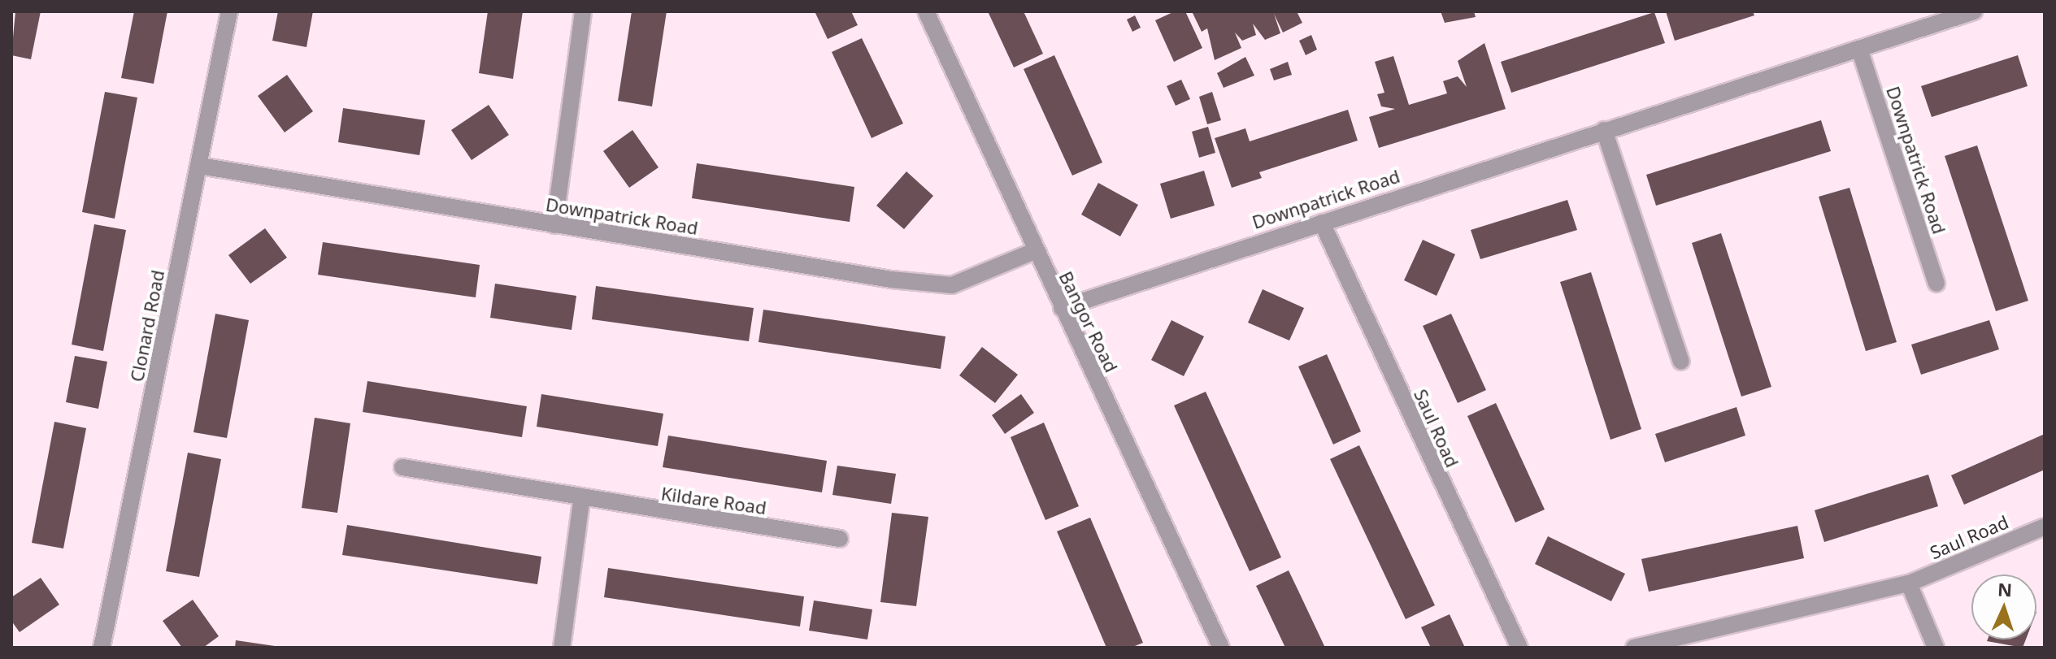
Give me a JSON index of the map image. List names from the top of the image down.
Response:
{
  "streets": {
    "street": [
      "Downpatrick Road",
      "Bangor Road",
      "Clonard Road",
      "Saul Road",
      "Kildare Road"
    ]
  },
  "crossings": [
    ["Downpatrick Road", "Bangor Road"],
    ["Downpatrick Road", "Clonard Road"],
    ["Downpatrick Road", "Saul Road"]
  ],
  "north": "top"
}
